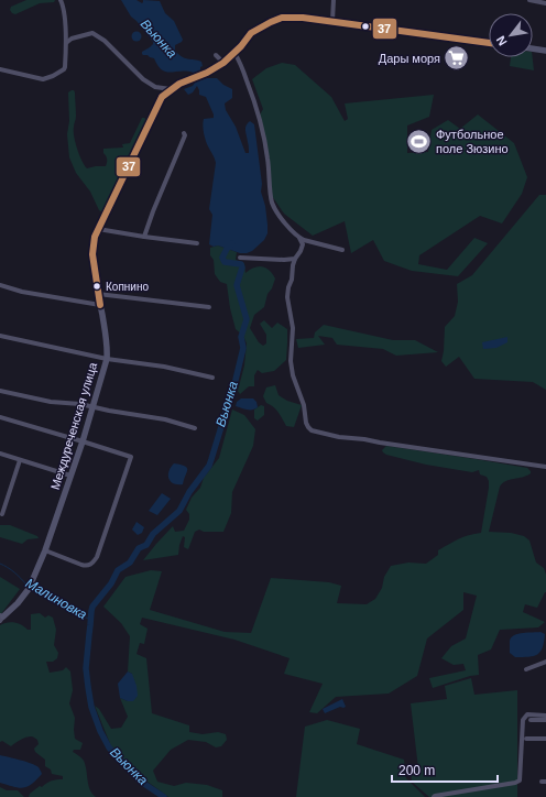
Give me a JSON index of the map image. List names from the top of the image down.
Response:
{
  "streets": {
    "street": ["Междуреченская улица"]
  },
  "water": ["Вьюнка", "Малиновка"],
  "places": {
    "supermarket": ["Дары моря"],
    "sports": ["Футбольное поле Зюзино"],
    "other": ["Копнино"]
  },
  "lines": ["transit line 37"],
  "scale_bar": "200 m",
  "north": "bottom left"
}
